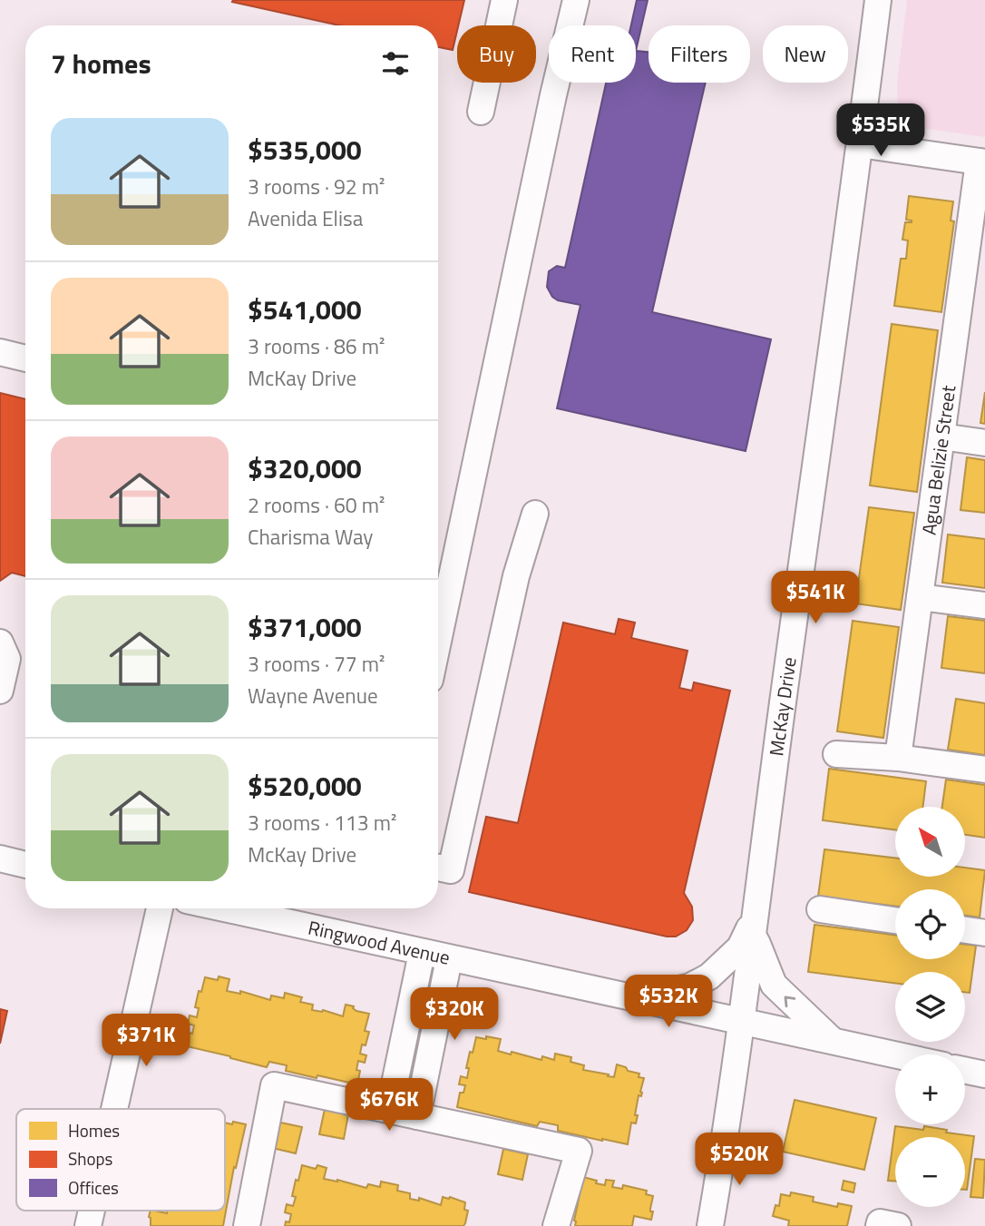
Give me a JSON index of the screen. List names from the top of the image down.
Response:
{
  "streets": {
    "street": ["Agua Belizie Street", "McKay Drive", "Ringwood Avenue"]
  },
  "crossings": [
    ["McKay Drive", "Ringwood Avenue"]
  ],
  "legend": ["Homes", "Shops", "Offices"],
  "north": "top left",
  "page": {
    "chip": [
      "Buy",
      "Rent",
      "Filters",
      "New"
    ],
    "heading": "7 homes",
    "list": [
      {
        "name": "$535,000",
        "note": "3 rooms · 92 m² · Avenida Elisa"
      },
      {
        "name": "$541,000",
        "note": "3 rooms · 86 m² · McKay Drive"
      },
      {
        "name": "$320,000",
        "note": "2 rooms · 60 m² · Charisma Way"
      },
      {
        "name": "$371,000",
        "note": "3 rooms · 77 m² · Wayne Avenue"
      },
      {
        "name": "$520,000",
        "note": "3 rooms · 113 m² · McKay Drive"
      }
    ],
    "price": [
      "$535K",
      "$541K",
      "$532K",
      "$320K",
      "$371K",
      "$676K",
      "$520K"
    ],
    "map_buttons": ["+", "−"]
  }
}
